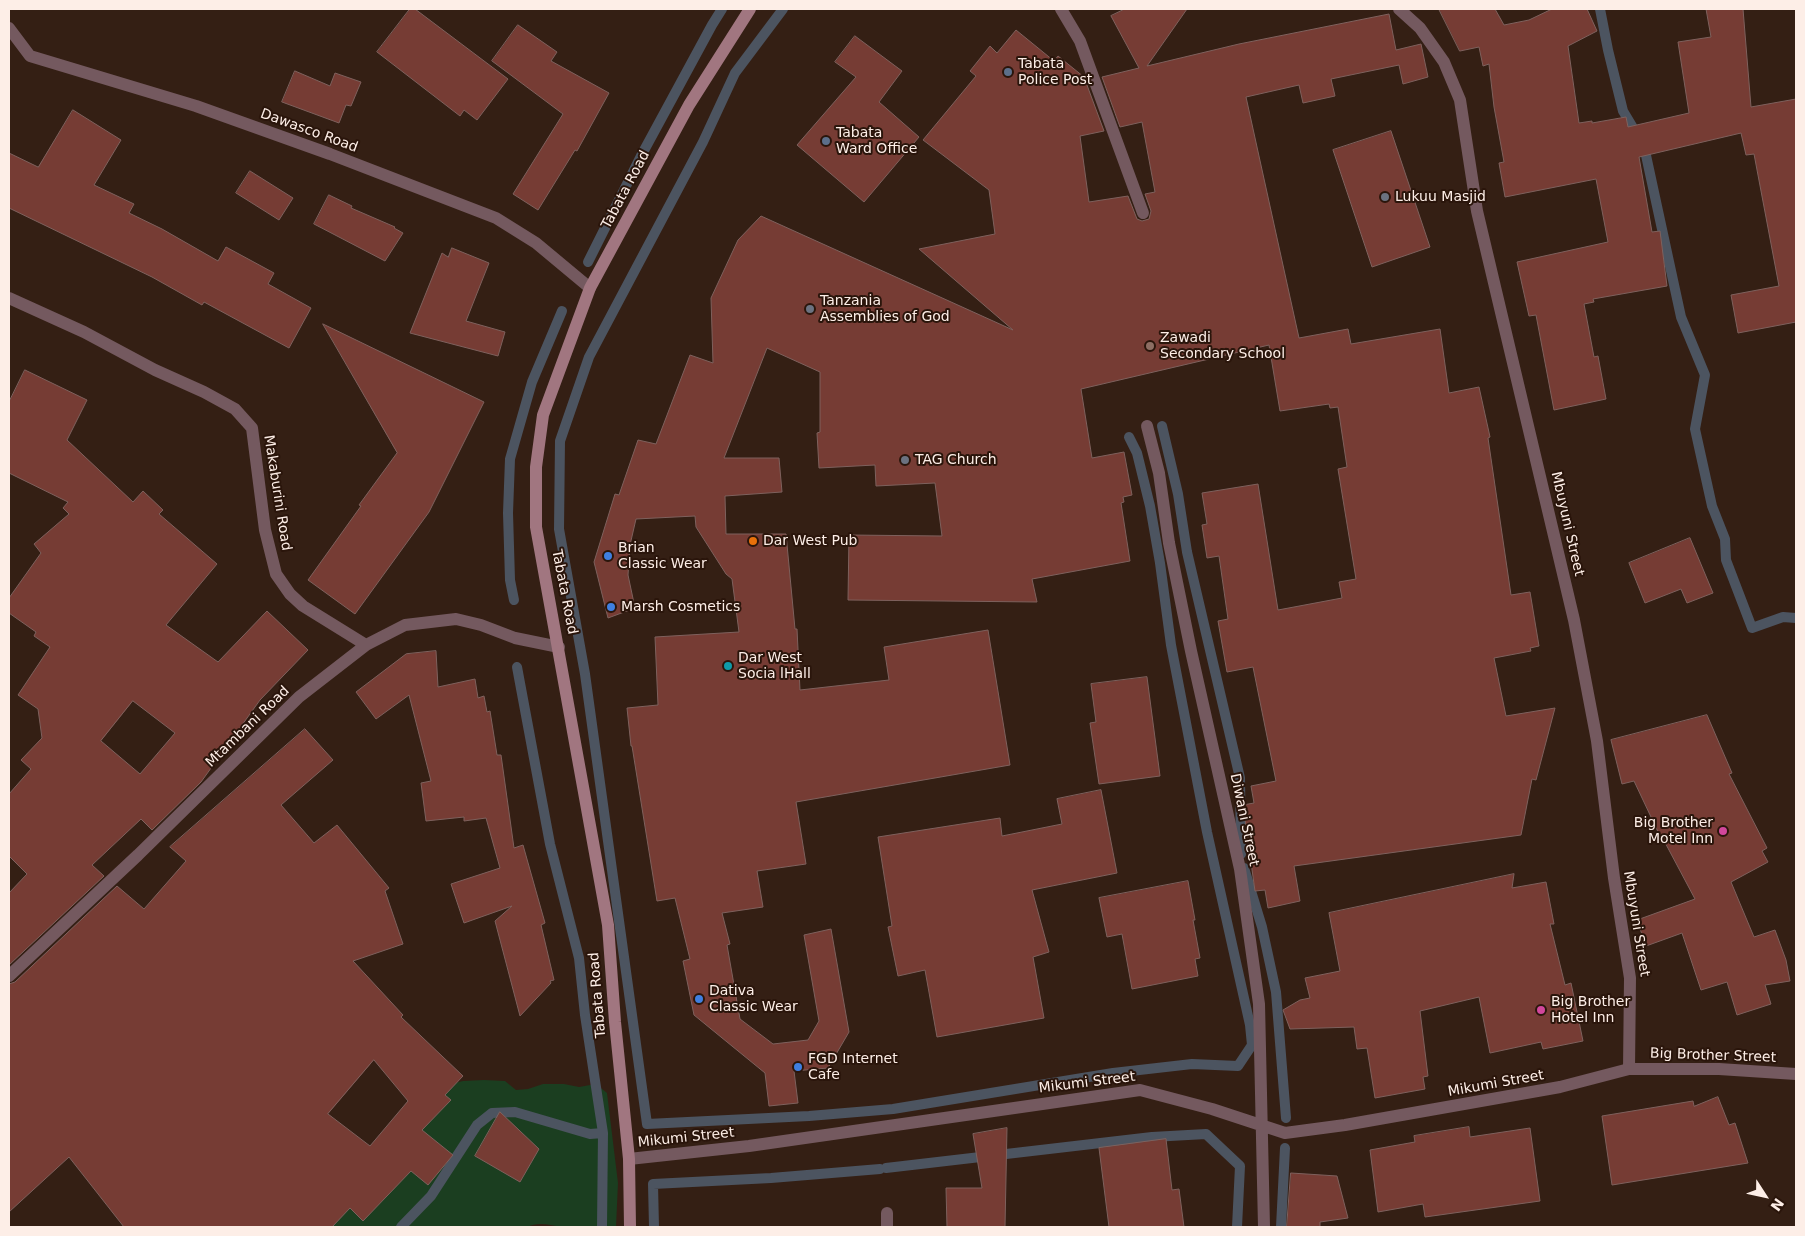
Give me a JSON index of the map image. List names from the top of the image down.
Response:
{
  "streets": {
    "main road": ["Tabata Road"],
    "street": [
      "Dawasco Road",
      "Makaburini Road",
      "Mbuyuni Street",
      "Mtambani Road",
      "Diwani Street",
      "Big Brother Street",
      "Mikumi Street"
    ]
  },
  "crossings": [
    ["Dawasco Road", "Tabata Road"],
    ["Tabata Road", "Mtambani Road"],
    ["Tabata Road", "Mikumi Street"],
    ["Makaburini Road", "Mtambani Road"],
    ["Mbuyuni Street", "Big Brother Street"],
    ["Mbuyuni Street", "Mikumi Street"],
    ["Diwani Street", "Mikumi Street"],
    ["Big Brother Street", "Mikumi Street"]
  ],
  "places": [
    "Tabata Police Post",
    "Tabata Ward Office",
    "Lukuu Masjid",
    "Tanzania Assemblies of God",
    "Zawadi Secondary School",
    "TAG Church",
    "Dar West Pub",
    "Brian Classic Wear",
    "Marsh Cosmetics",
    "Dar West Socia lHall",
    "Big Brother Motel Inn",
    "Dativa Classic Wear",
    "Big Brother Hotel Inn",
    "FGD Internet Cafe"
  ],
  "north": "bottom right"
}
